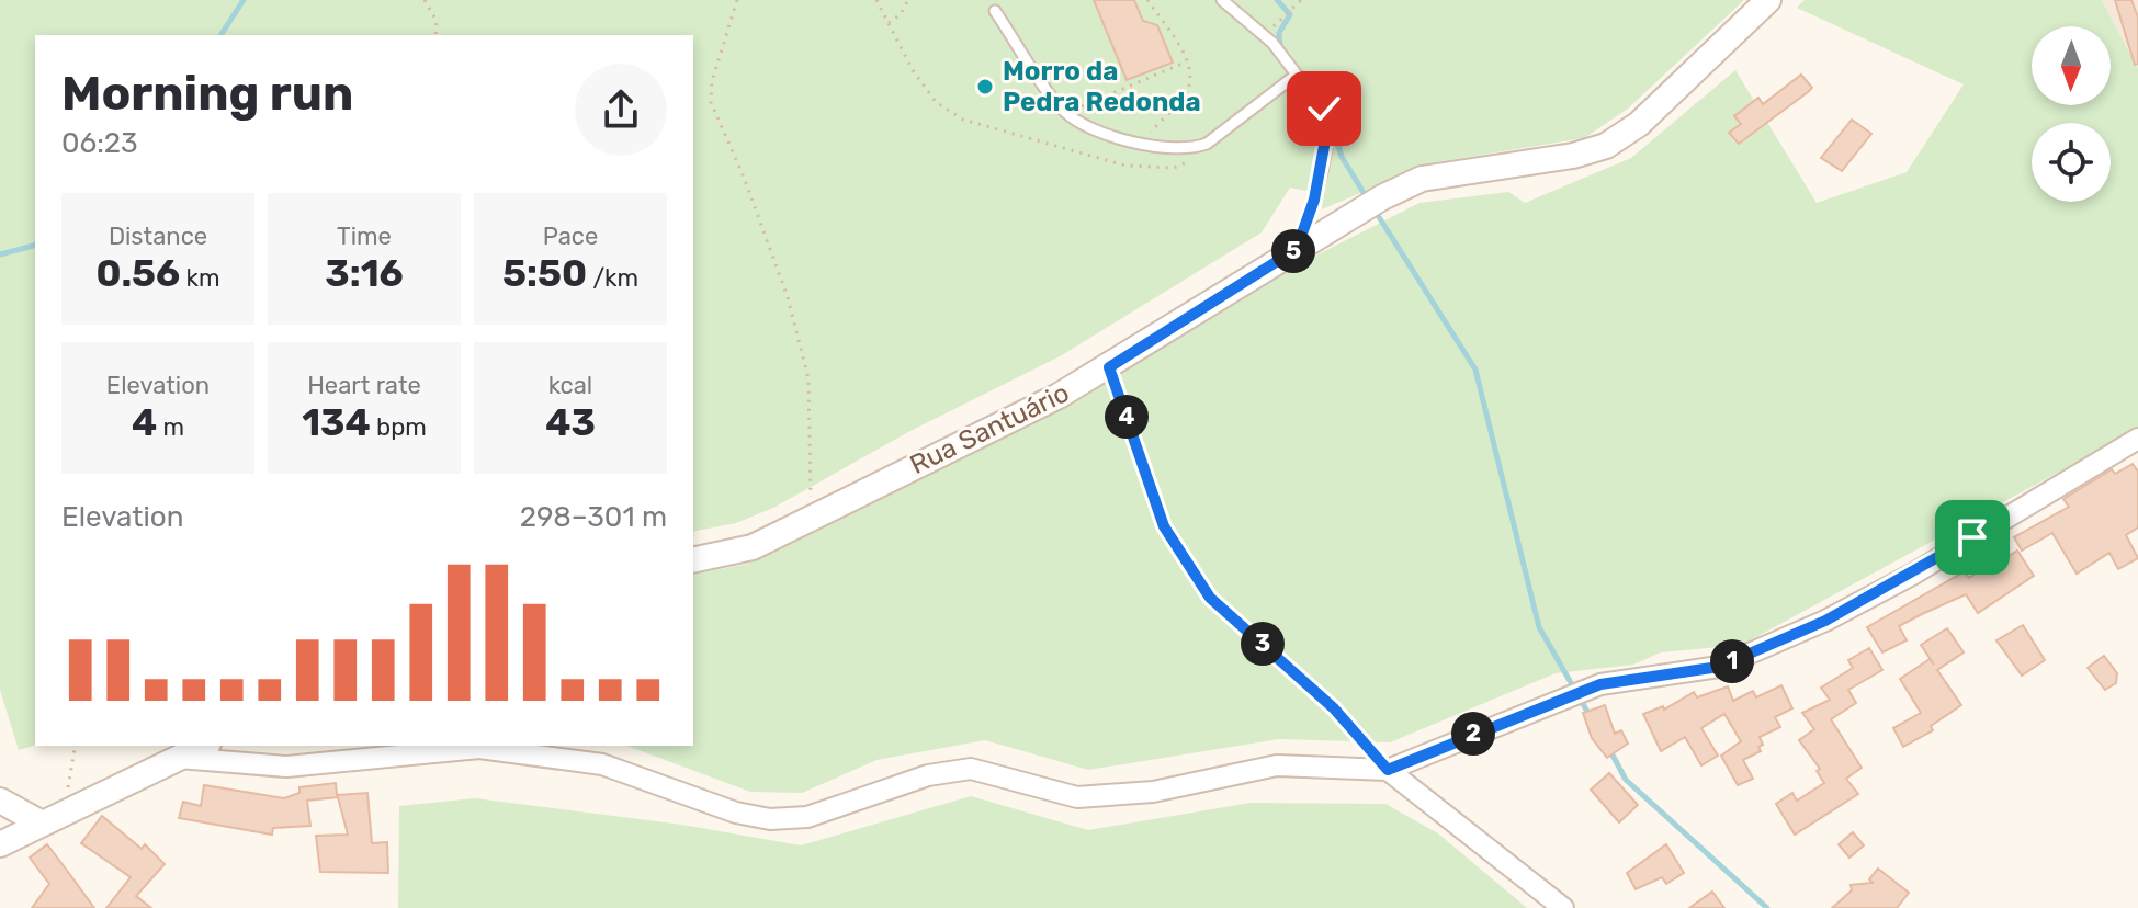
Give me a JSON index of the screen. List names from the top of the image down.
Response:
{
  "streets": {
    "street": ["Rua Santuário"]
  },
  "places": ["Morro da Pedra Redonda"],
  "north": "bottom",
  "page": {
    "heading": ["Morning run", "06:23"],
    "stats": [
      ["Distance", "0.56 km"],
      ["Time", "3:16"],
      ["Pace", "5:50 /km"],
      ["Elevation", "4 m"],
      ["Heart rate", "134 bpm"],
      ["kcal", "43"]
    ],
    "pins": [
      "5",
      "4",
      "3",
      "1",
      "2"
    ],
    "chart": ["Elevation", "298–301 m"]
  }
}
